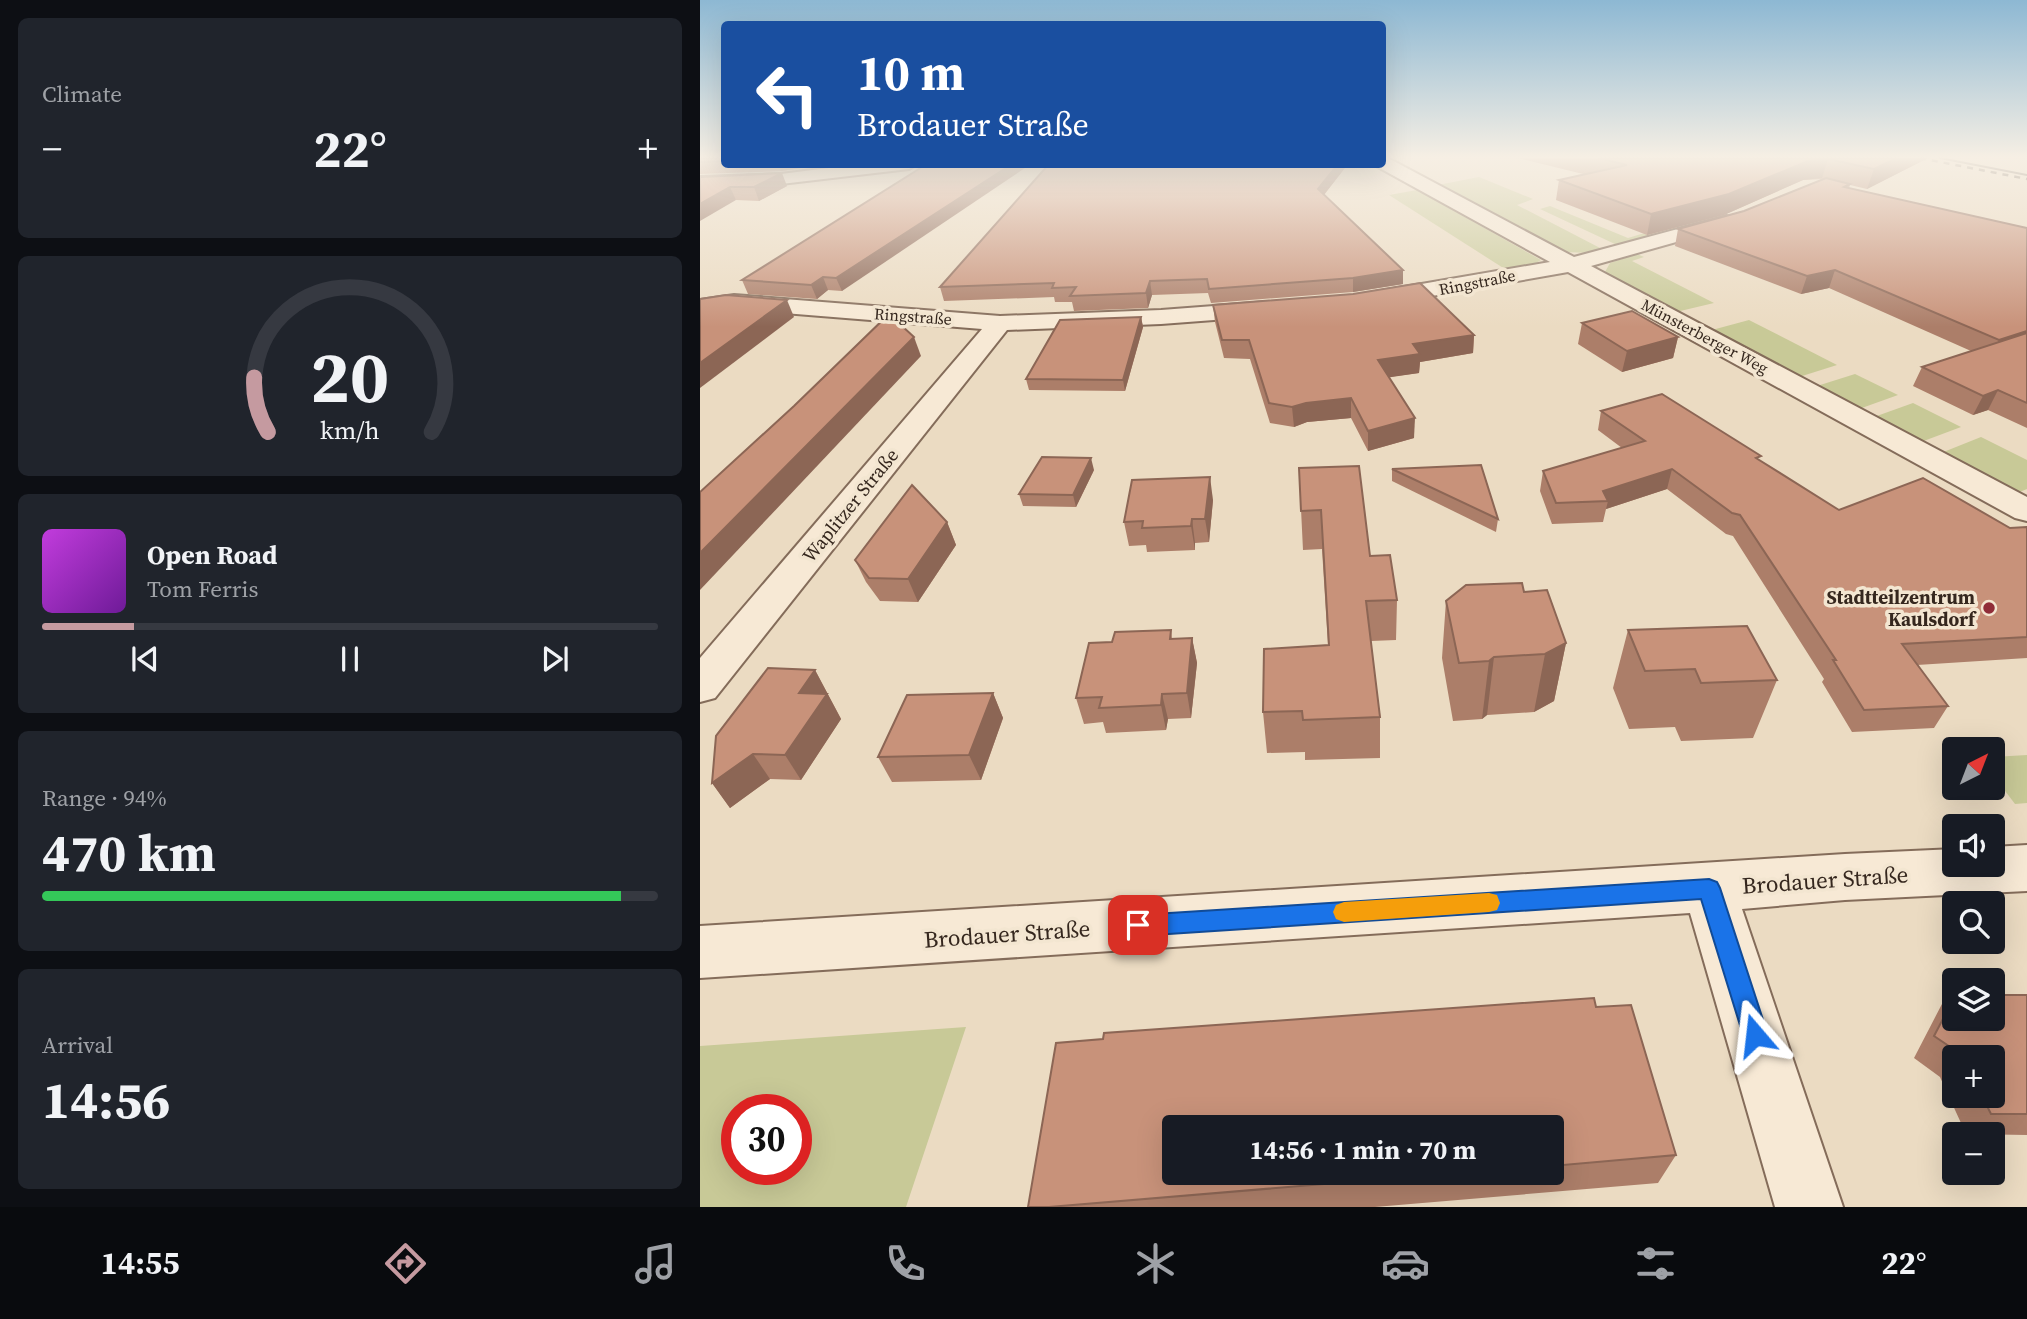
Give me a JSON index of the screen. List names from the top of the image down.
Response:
{
  "streets": {
    "street": [
      "Ringstraße",
      "Münsterberger Weg",
      "Waplitzer Straße",
      "Brodauer Straße"
    ]
  },
  "crossings": [
    ["Ringstraße", "Münsterberger Weg"],
    ["Ringstraße", "Waplitzer Straße"]
  ],
  "places": ["Stadtteilzentrum Kaulsdorf"],
  "north": "top right",
  "page": {
    "tile": [
      "Climate",
      ["Range · 94%", "470 km"],
      ["Arrival", "14:56"]
    ],
    "turn": ["10 m", "Brodauer Straße"],
    "heat": ["−", "22°", "+"],
    "song": ["Open Road", "Tom Ferris"],
    "map_buttons": ["+", "−"],
    "limit": "30",
    "trip": "14:56 · 1 min · 70 m",
    "tabs": ["14:55", "22°"],
    "gauge": ["20", "km/h"]
  }
}
